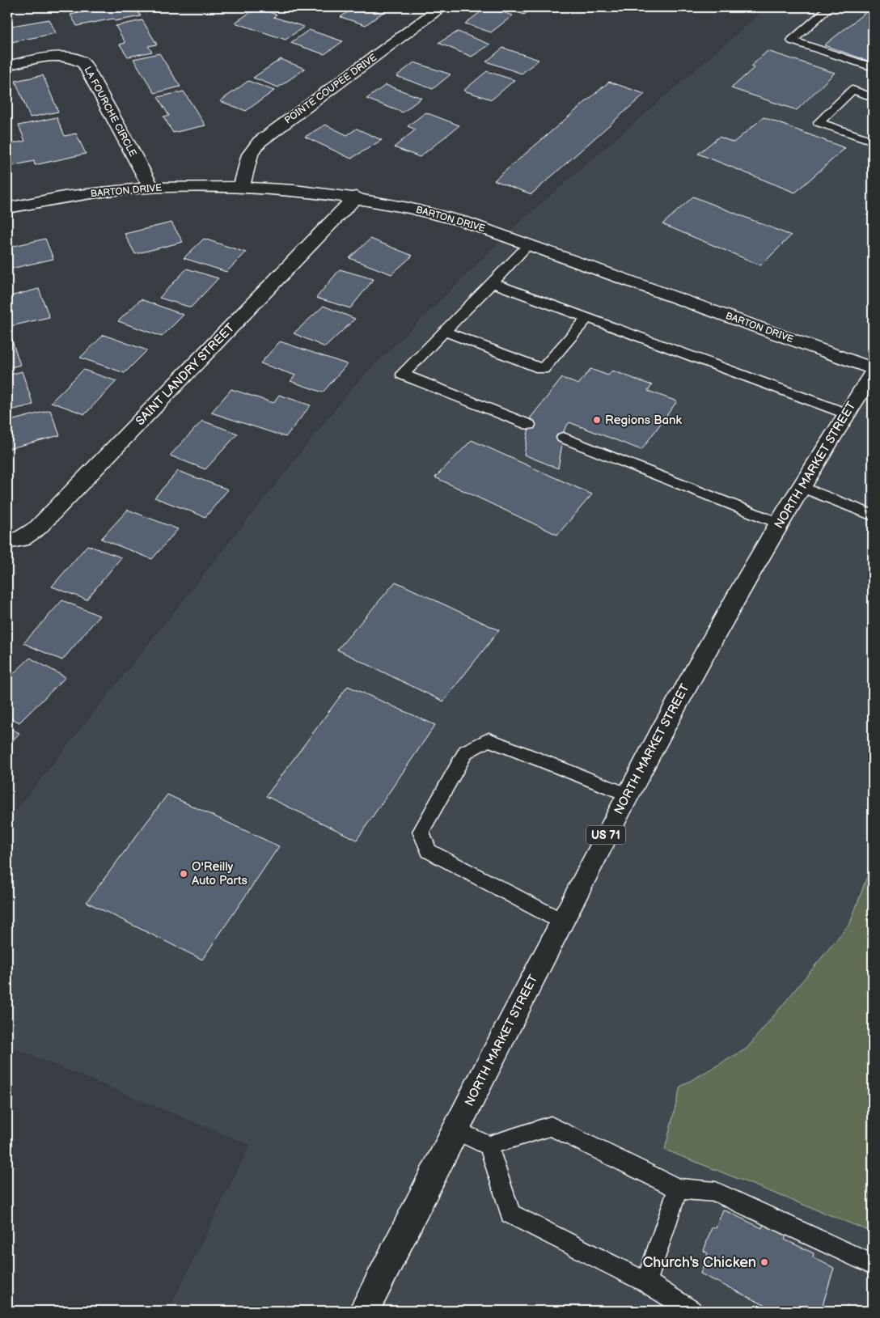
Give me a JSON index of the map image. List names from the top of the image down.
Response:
{
  "streets": {
    "street": [
      "POINTE COUPEE DRIVE",
      "LA FOURCHE CIRCLE",
      "BARTON DRIVE",
      "SAINT LANDRY STREET",
      "NORTH MARKET STREET",
      "US 71"
    ]
  },
  "crossings": [
    ["POINTE COUPEE DRIVE", "BARTON DRIVE"],
    ["LA FOURCHE CIRCLE", "BARTON DRIVE"],
    ["BARTON DRIVE", "SAINT LANDRY STREET"]
  ],
  "places": ["Regions Bank", "O'Reilly Auto Parts", "Church's Chicken"]
}
